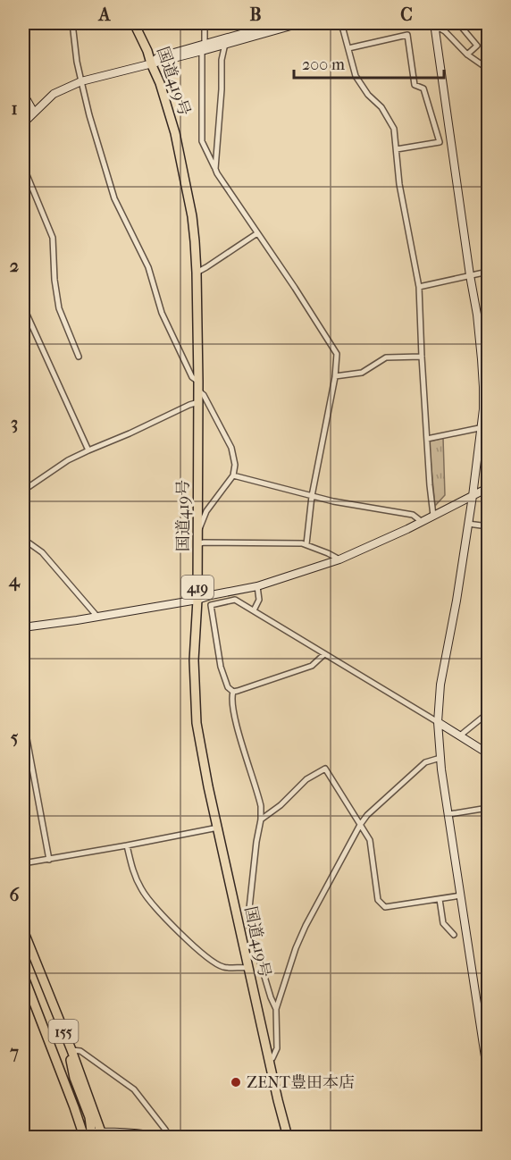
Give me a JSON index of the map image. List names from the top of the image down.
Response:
{
  "streets": {
    "highway": ["国道419号", "419", "155"]
  },
  "places": ["ZENT豊田本店"],
  "scale_bar": "200 m",
  "grid": {
    "columns": ["A", "B", "C"],
    "rows": [
      "1",
      "2",
      "3",
      "4",
      "5",
      "6",
      "7"
    ]
  }
}
